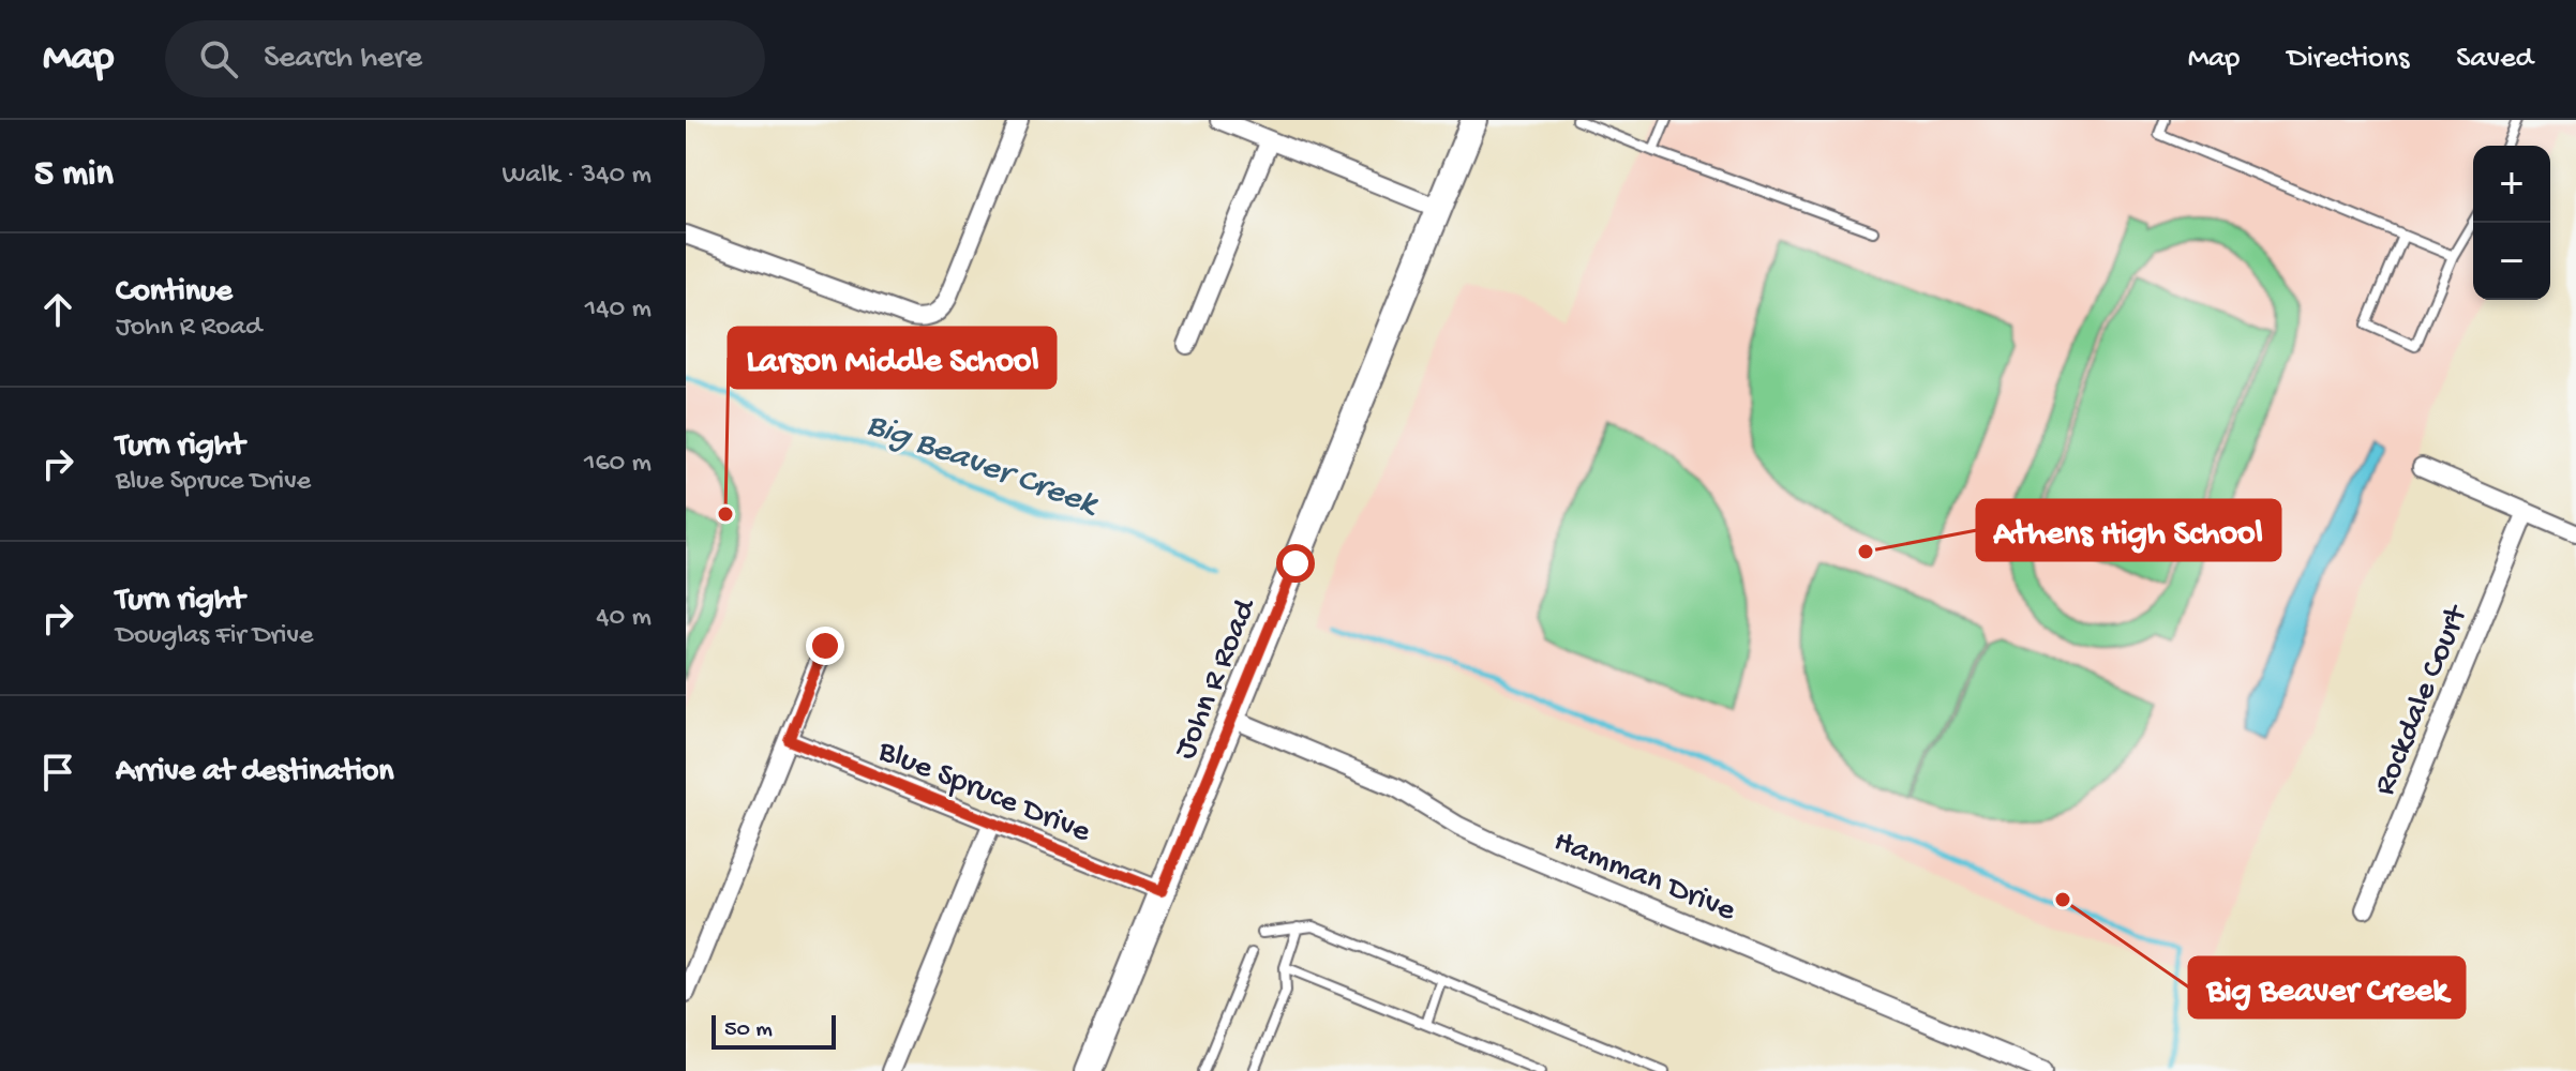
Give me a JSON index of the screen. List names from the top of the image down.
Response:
{
  "streets": {
    "main road": ["John R Road"],
    "street": ["Rockdale Court", "Blue Spruce Drive", "Hamman Drive"]
  },
  "crossings": [
    ["John R Road", "Blue Spruce Drive"],
    ["John R Road", "Hamman Drive"]
  ],
  "water": ["Big Beaver Creek"],
  "places": ["Larson Middle School", "Athens High School", "Big Beaver Creek"],
  "scale_bar": "50 m",
  "page": {
    "header": "Map",
    "search": "Search here",
    "nav": ["Map", "Directions", "Saved"],
    "heading": ["5 min", "Walk · 340 m"],
    "map_buttons": ["+", "−"],
    "list": [
      ["Continue", "John R Road", "140 m"],
      ["Turn right", "Blue Spruce Drive", "160 m"],
      ["Turn right", "Douglas Fir Drive", "40 m"],
      "Arrive at destination"
    ],
    "scale": "50 m"
  }
}
